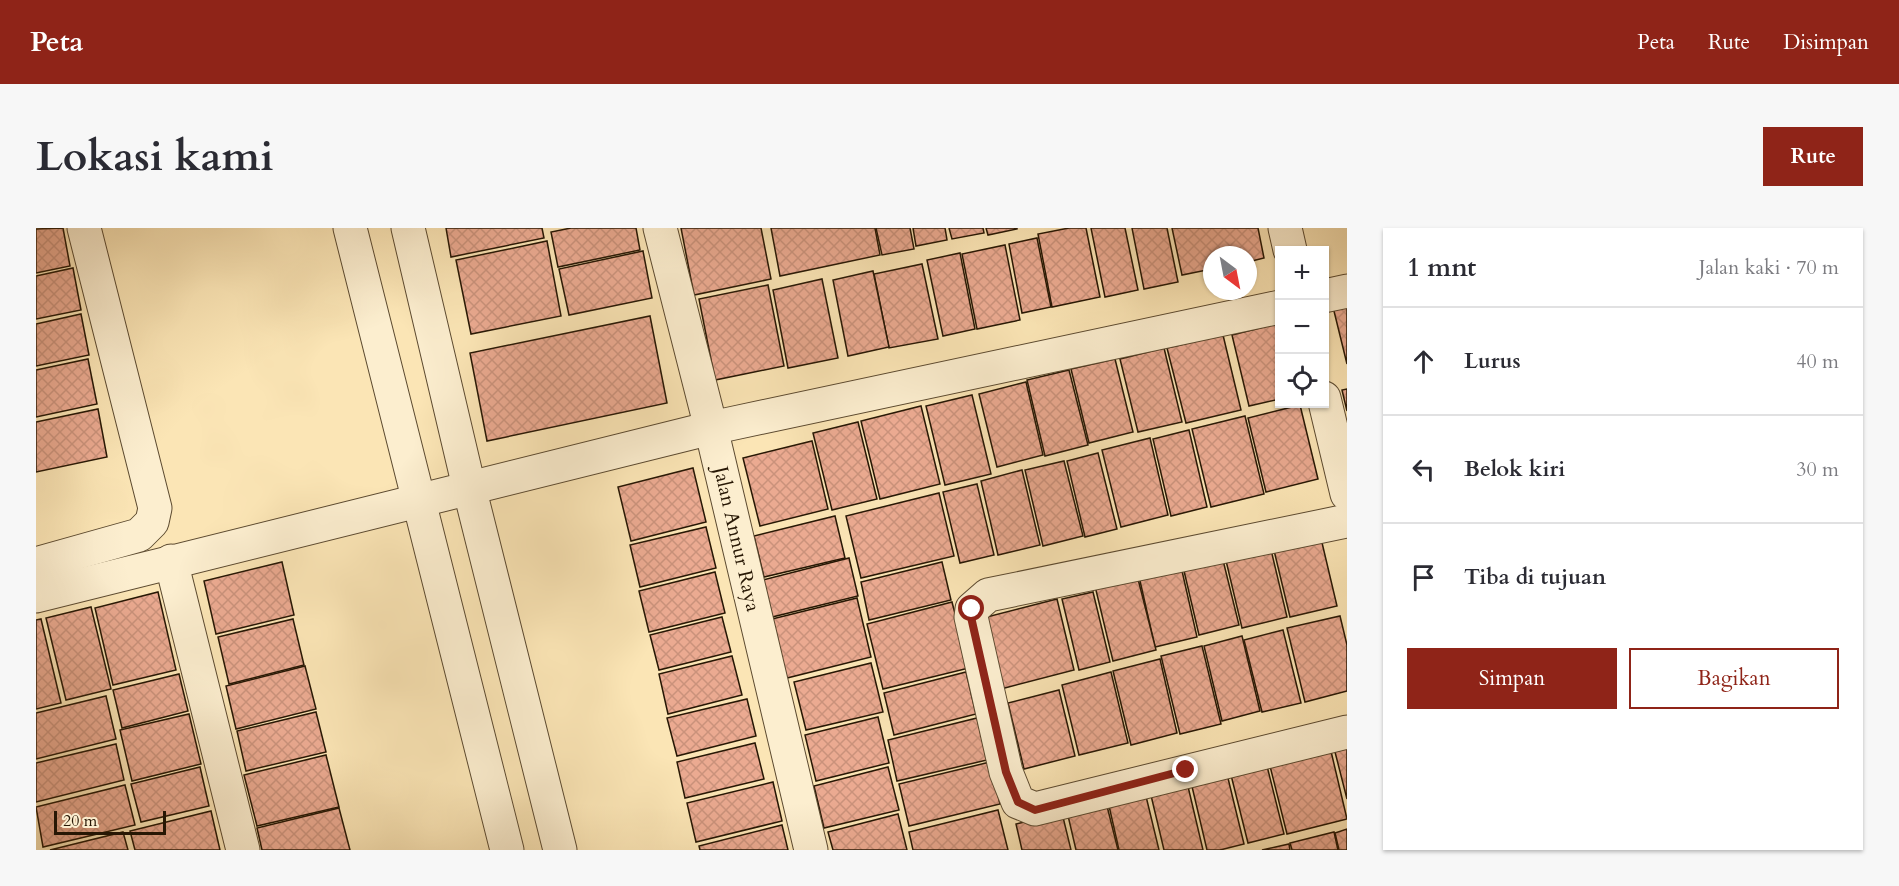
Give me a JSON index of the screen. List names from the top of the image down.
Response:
{
  "streets": {
    "street": ["Jalan Annur Raya"]
  },
  "scale_bar": "20 m",
  "north": "bottom right",
  "page": {
    "header": "Peta",
    "nav": ["Peta", "Rute", "Disimpan"],
    "buttons": [
      "Rute",
      ["Simpan", "Bagikan"]
    ],
    "title": "Lokasi kami",
    "heading": ["1 mnt", "Jalan kaki · 70 m"],
    "map_buttons": ["+", "−"],
    "list": [
      ["Lurus", "40 m"],
      ["Belok kiri", "30 m"],
      "Tiba di tujuan"
    ],
    "scale": "20 m"
  }
}
